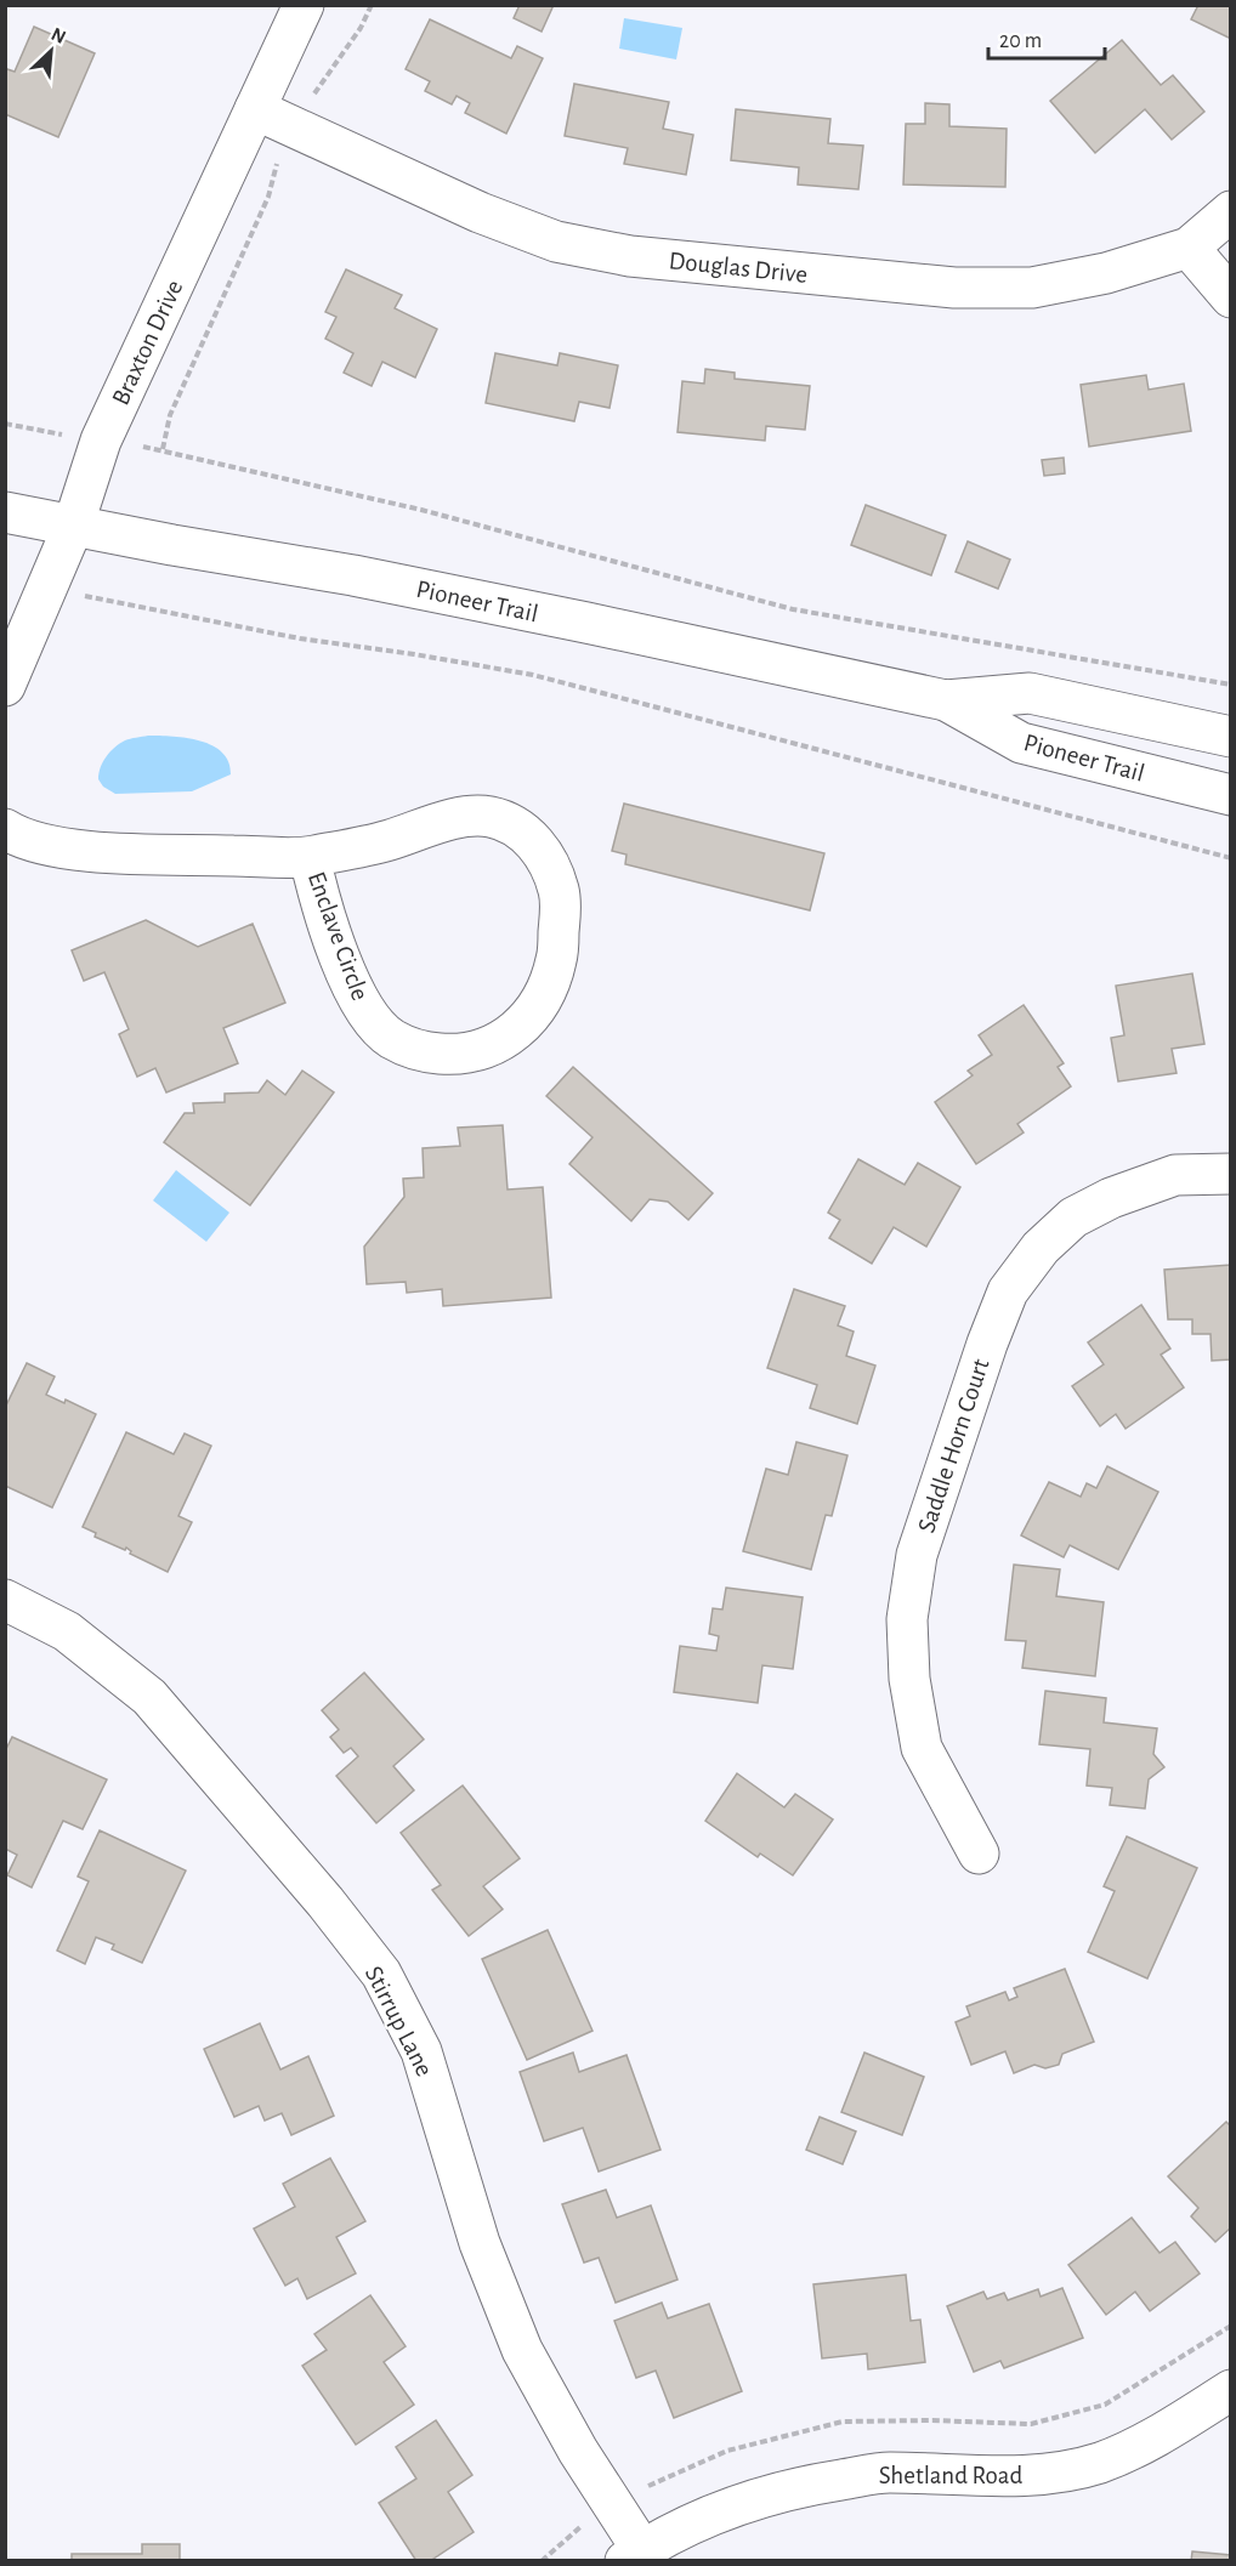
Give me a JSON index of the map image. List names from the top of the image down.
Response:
{
  "streets": {
    "street": [
      "Douglas Drive",
      "Braxton Drive",
      "Pioneer Trail",
      "Enclave Circle",
      "Saddle Horn Court",
      "Stirrup Lane",
      "Shetland Road"
    ]
  },
  "crossings": [
    ["Douglas Drive", "Braxton Drive"],
    ["Braxton Drive", "Pioneer Trail"],
    ["Stirrup Lane", "Shetland Road"]
  ],
  "scale_bar": "20 m",
  "north": "top right"
}
